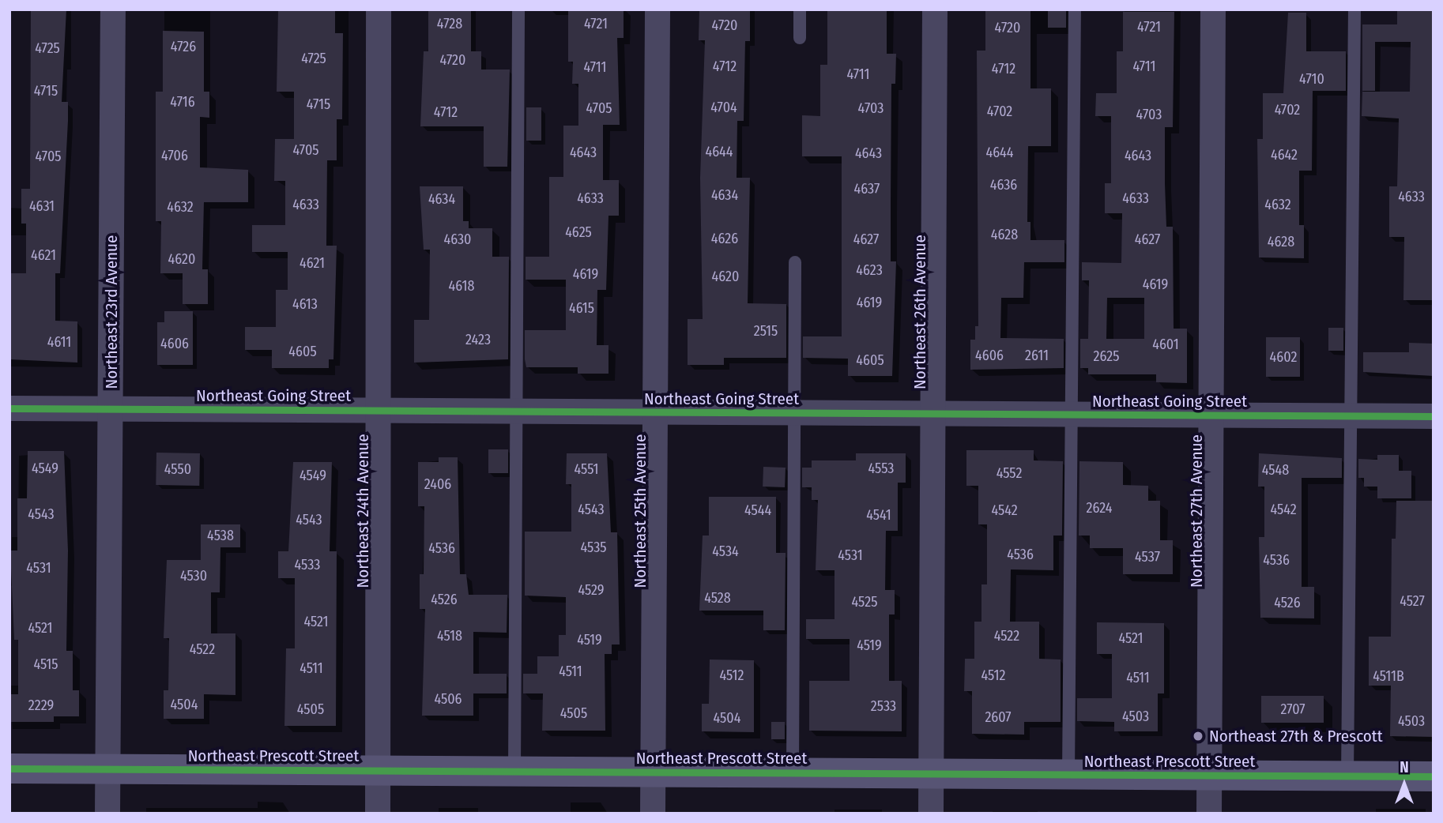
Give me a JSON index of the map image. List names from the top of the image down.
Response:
{
  "streets": {
    "street": [
      "Northeast 23rd Avenue",
      "Northeast 26th Avenue",
      "Northeast Going Street",
      "Northeast 24th Avenue",
      "Northeast 25th Avenue",
      "Northeast 27th Avenue",
      "Northeast Prescott Street"
    ]
  },
  "crossings": [
    ["Northeast 23rd Avenue", "Northeast Going Street"],
    ["Northeast 23rd Avenue", "Northeast Prescott Street"],
    ["Northeast 26th Avenue", "Northeast Going Street"],
    ["Northeast 26th Avenue", "Northeast Prescott Street"],
    ["Northeast Going Street", "Northeast 24th Avenue"],
    ["Northeast Going Street", "Northeast 25th Avenue"],
    ["Northeast Going Street", "Northeast 27th Avenue"],
    ["Northeast 24th Avenue", "Northeast Prescott Street"],
    ["Northeast 25th Avenue", "Northeast Prescott Street"],
    ["Northeast 27th Avenue", "Northeast Prescott Street"]
  ],
  "places": ["Northeast 27th & Prescott"],
  "house_numbers": [
    "4728",
    "4721",
    "4720",
    "4721",
    "4720",
    "4726",
    "4725",
    "4725",
    "4720",
    "4712",
    "4711",
    "4711",
    "4712",
    "4711",
    "4710",
    "4715",
    "4716",
    "4715",
    "4704",
    "4705",
    "4703",
    "4702",
    "4702",
    "4712",
    "4703",
    "4705",
    "4644",
    "4643",
    "4644",
    "4643",
    "4642",
    "4706",
    "4643",
    "4705",
    "4636",
    "4637",
    "4634",
    "4633",
    "4633",
    "4633",
    "4634",
    "4633",
    "4632",
    "4631",
    "4632",
    "4625",
    "4628",
    "4626",
    "4630",
    "4627",
    "4627",
    "4628",
    "4621",
    "4620",
    "4621",
    "4623",
    "4619",
    "4620",
    "4619",
    "4618",
    "4619",
    "4613",
    "4615",
    "2515",
    "2423",
    "4611",
    "4606",
    "4601",
    "4605",
    "4606",
    "2611",
    "2625",
    "4602",
    "4605",
    "4549",
    "4553",
    "4550",
    "4551",
    "4548",
    "4552",
    "4549",
    "2406",
    "2624",
    "4543",
    "4542",
    "4544",
    "4542",
    "4543",
    "4541",
    "4543",
    "4538",
    "4535",
    "4536",
    "4534",
    "4536",
    "4531",
    "4537",
    "4536",
    "4533",
    "4531",
    "4530",
    "4529",
    "4528",
    "4526",
    "4527",
    "4525",
    "4526",
    "4521",
    "4521",
    "4518",
    "4522",
    "4521",
    "4519",
    "4519",
    "4522",
    "4515",
    "4511",
    "4511",
    "4512",
    "4512",
    "4511B",
    "4511",
    "4506",
    "4504",
    "2229",
    "2533",
    "4505",
    "2707",
    "4505",
    "4503",
    "2607",
    "4504",
    "4503"
  ],
  "north": "top"
}
